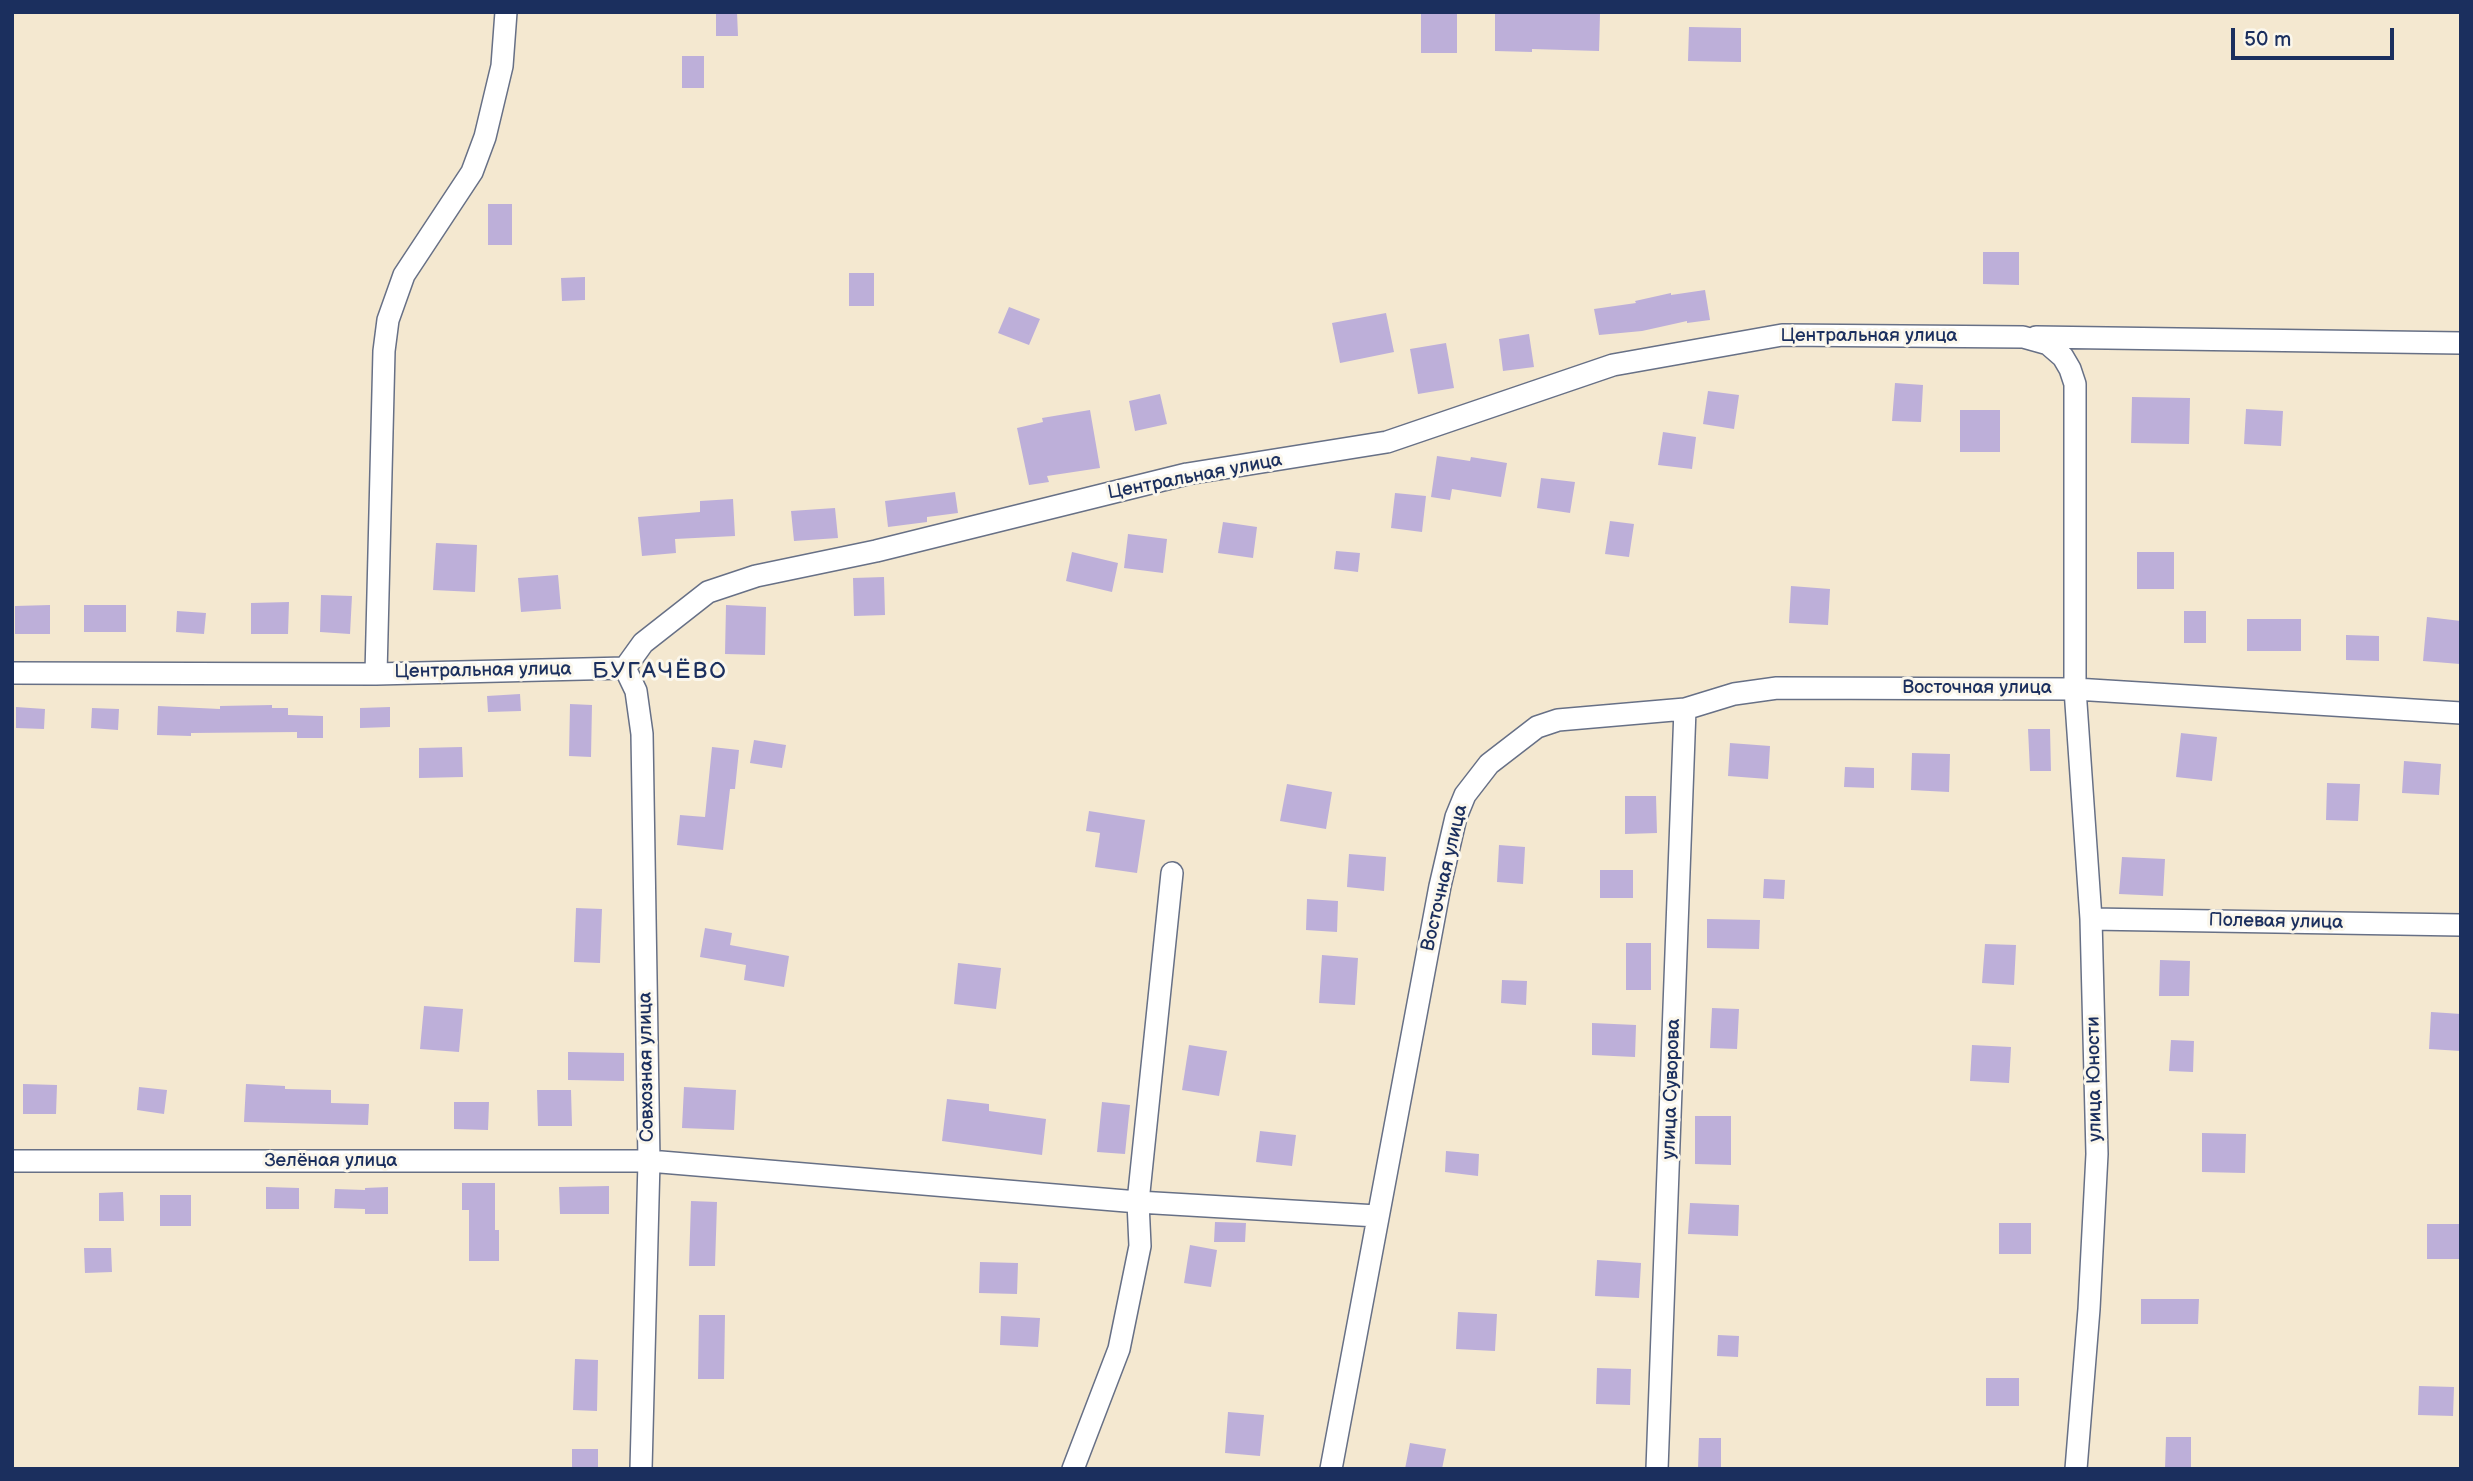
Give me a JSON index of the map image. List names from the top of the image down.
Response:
{
  "streets": {
    "street": [
      "Центральная улица",
      "Восточная улица",
      "Полевая улица",
      "Совхозная улица",
      "улица Юности",
      "улица Суворова",
      "Зелёная улица"
    ]
  },
  "crossings": [
    ["Центральная улица", "Восточная улица"],
    ["Центральная улица", "Совхозная улица"],
    ["Центральная улица", "улица Юности"],
    ["Восточная улица", "улица Юности"],
    ["Восточная улица", "улица Суворова"],
    ["Восточная улица", "Зелёная улица"],
    ["Полевая улица", "улица Юности"],
    ["Совхозная улица", "Зелёная улица"]
  ],
  "districts": ["БУГАЧЁВО"],
  "scale_bar": "50 m"
}
